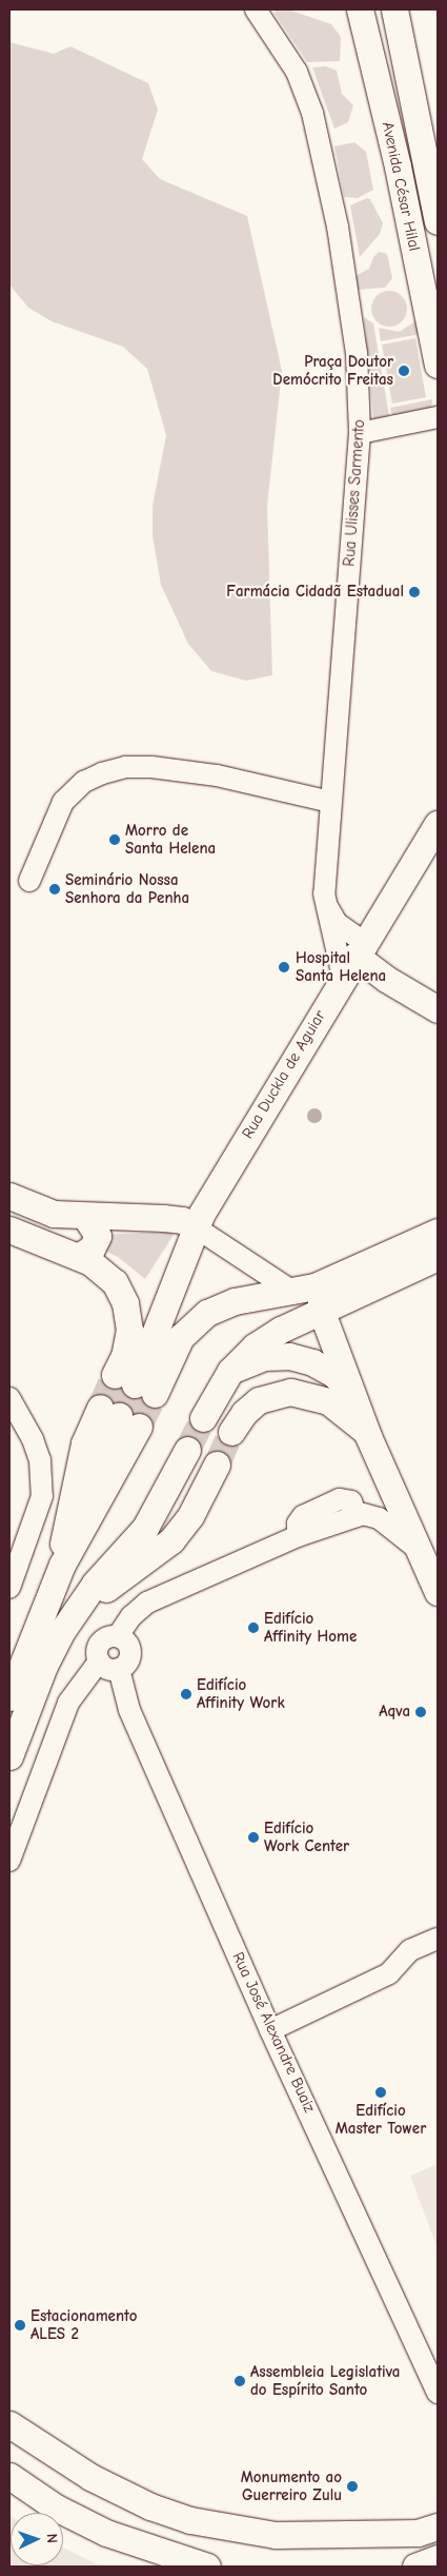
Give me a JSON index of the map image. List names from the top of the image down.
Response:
{
  "streets": {
    "main road": ["Avenida César Hilal", "Rua Duckla de Aguiar"],
    "street": ["Rua Ulisses Sarmento", "Rua José Alexandre Buaiz"]
  },
  "crossings": [
    ["Rua Ulisses Sarmento", "Rua Duckla de Aguiar"]
  ],
  "places": [
    "Praça Doutor Demócrito Freitas",
    "Farmácia Cidadã Estadual",
    "Morro de Santa Helena",
    "Seminário Nossa Senhora da Penha",
    "Hospital Santa Helena",
    "Edifício Affinity Home",
    "Edifício Affinity Work",
    "Aqva",
    "Edifício Work Center",
    "Edifício Master Tower",
    "Estacionamento ALES 2",
    "Assembleia Legislativa do Espírito Santo",
    "Monumento ao Guerreiro Zulu"
  ],
  "north": "right"
}
